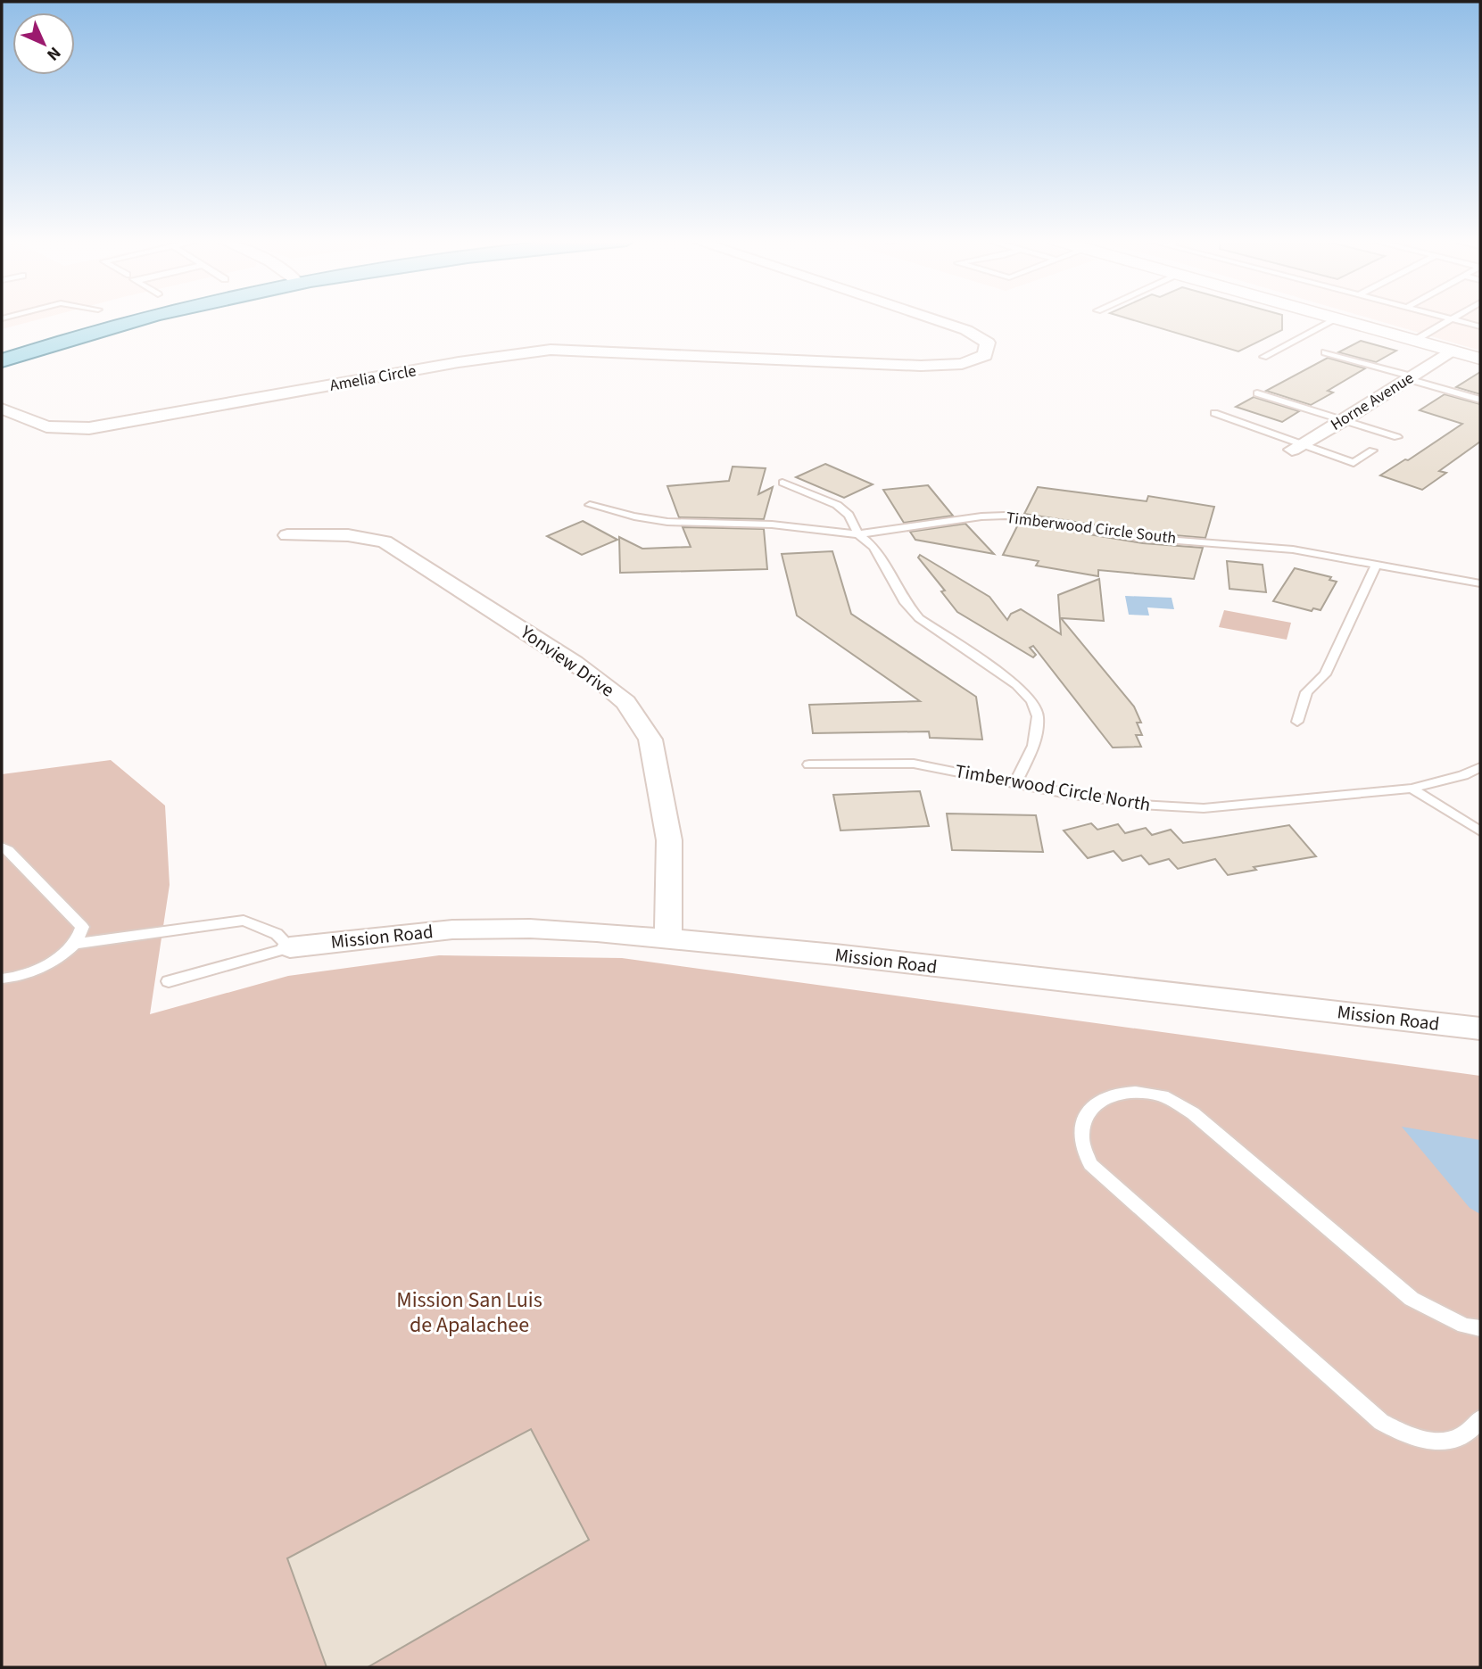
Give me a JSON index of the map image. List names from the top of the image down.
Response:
{
  "streets": {
    "street": [
      "Amelia Circle",
      "Horne Avenue",
      "Yonview Drive",
      "Mission Road"
    ],
    "lane": ["Timberwood Circle South", "Timberwood Circle North"]
  },
  "crossings": [
    ["Yonview Drive", "Mission Road"]
  ],
  "parks": ["Mission San Luis de Apalachee"],
  "north": "bottom right"
}
